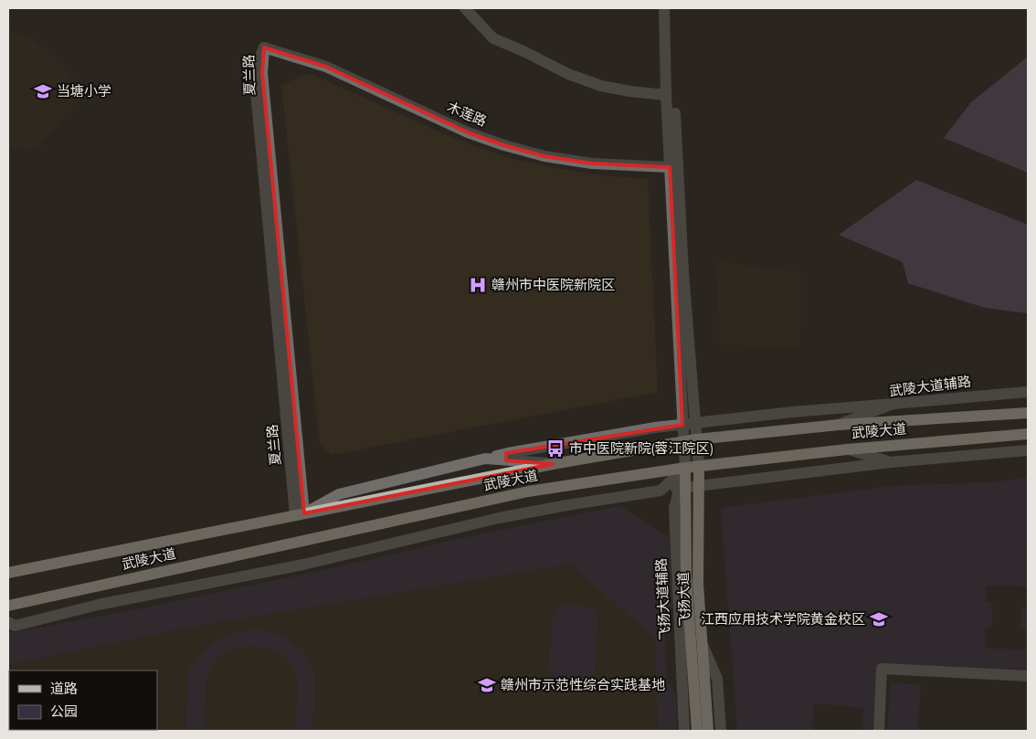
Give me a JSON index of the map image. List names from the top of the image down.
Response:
{
  "streets": {
    "main road": ["武陵大道", "飞扬大道"],
    "street": [
      "夏兰路",
      "木莲路",
      "武陵大道辅路",
      "飞扬大道辅路"
    ]
  },
  "crossings": [
    ["夏兰路", "木莲路"],
    ["夏兰路", "武陵大道"],
    ["武陵大道辅路", "武陵大道"],
    ["武陵大道", "飞扬大道"],
    ["飞扬大道辅路", "飞扬大道"]
  ],
  "places": {
    "school or university": ["当塘小学", "江西应用技术学院黄金校区", "赣州市示范性综合实践基地"],
    "hospital": ["赣州市中医院新院区"],
    "bus stop": ["市中医院新院(蓉江院区)"]
  },
  "legend": ["道路", "公园"]
}
